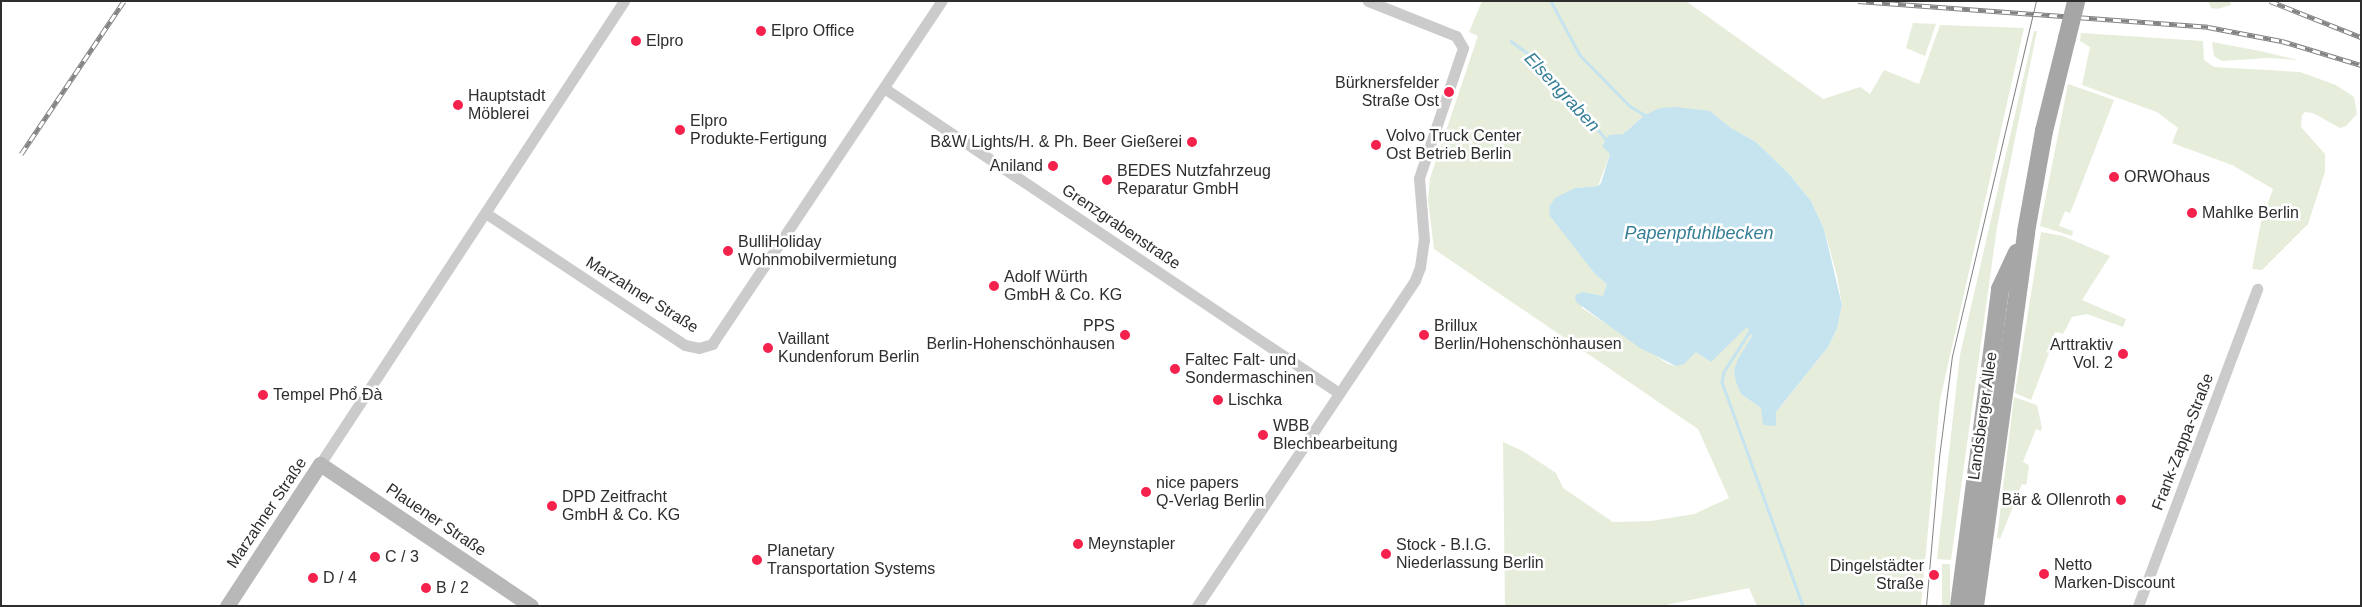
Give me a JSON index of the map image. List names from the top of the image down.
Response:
{
  "streets": {
    "main road": ["Landsberger Allee"],
    "street": [
      "Grenzgrabenstraße",
      "Marzahner Straße",
      "Frank-Zappa-Straße",
      "Plauener Straße"
    ]
  },
  "crossings": [
    ["Grenzgrabenstraße", "Marzahner Straße"],
    ["Marzahner Straße", "Plauener Straße"]
  ],
  "water": ["Elsengraben", "Papenpfuhlbecken"],
  "places": [
    "Elpro Office",
    "Elpro",
    "Bürknersfelder Straße Ost",
    "Hauptstadt Möblerei",
    "Elpro Produkte-Fertigung",
    "B&W Lights/H. & Ph. Beer Gießerei",
    "Volvo Truck Center Ost Betrieb Berlin",
    "Aniland",
    "ORWOhaus",
    "BEDES Nutzfahrzeug Reparatur GmbH",
    "Mahlke Berlin",
    "BulliHoliday Wohnmobilvermietung",
    "Adolf Würth GmbH & Co. KG",
    "PPS Berlin-Hohenschönhausen",
    "Brillux Berlin/Hohenschönhausen",
    "Vaillant Kundenforum Berlin",
    "Arttraktiv Vol. 2",
    "Faltec Falt- und Sondermaschinen",
    "Tempel Phổ Đà",
    "Lischka",
    "WBB Blechbearbeitung",
    "nice papers Q-Verlag Berlin",
    "Bär & Ollenroth",
    "DPD Zeitfracht GmbH & Co. KG",
    "Meynstapler",
    "Stock - B.I.G. Niederlassung Berlin",
    "C / 3",
    "Planetary Transportation Systems",
    "Netto Marken-Discount",
    "Dingelstädter Straße",
    "D / 4",
    "B / 2"
  ]
}
